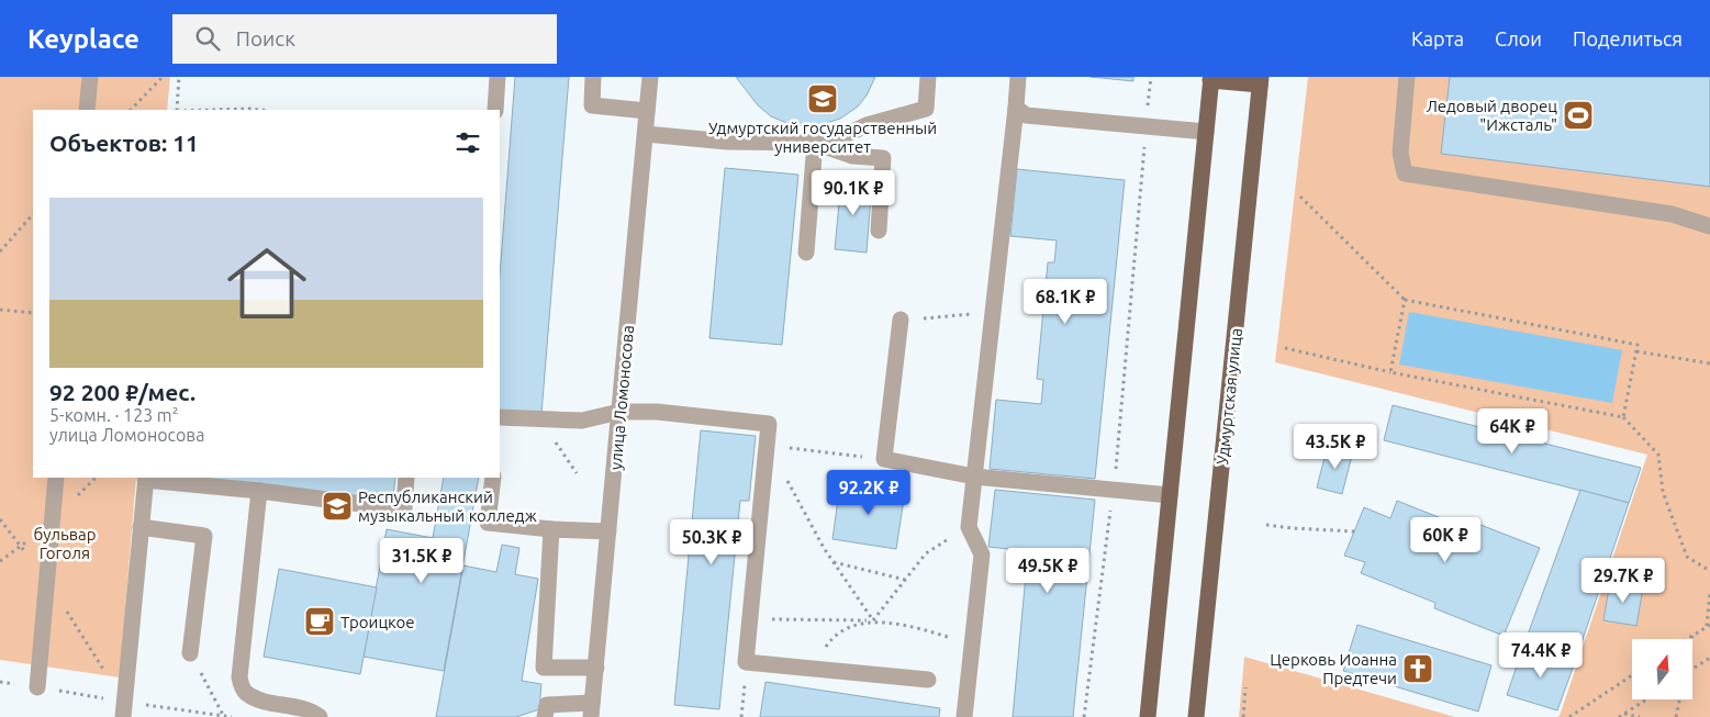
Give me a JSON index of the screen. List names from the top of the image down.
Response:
{
  "streets": {
    "main road": ["Удмуртская улица"],
    "street": ["улица Ломоносова"]
  },
  "parks": ["бульвар Гоголя"],
  "places": {
    "school or university": ["Удмуртский государственный университет", "Республиканский музыкальный колледж"],
    "sports": ["Ледовый дворец \"Ижсталь\""],
    "cafe": ["Троицкое"],
    "church": ["Церковь Иоанна Предтечи"]
  },
  "north": "top",
  "page": {
    "header": "Keyplace",
    "search": "Поиск",
    "nav": ["Карта", "Слои", "Поделиться"],
    "heading": "Объектов: 11",
    "price": [
      "90.1K ₽",
      "68.1K ₽",
      "64K ₽",
      "43.5K ₽",
      "92.2K ₽",
      "60K ₽",
      "50.3K ₽",
      "31.5K ₽",
      "49.5K ₽",
      "29.7K ₽",
      "74.4K ₽"
    ],
    "list": [
      {
        "name": "92 200 ₽/мес.",
        "note": "5-комн. · 123 m² · улица Ломоносова"
      }
    ]
  }
}
